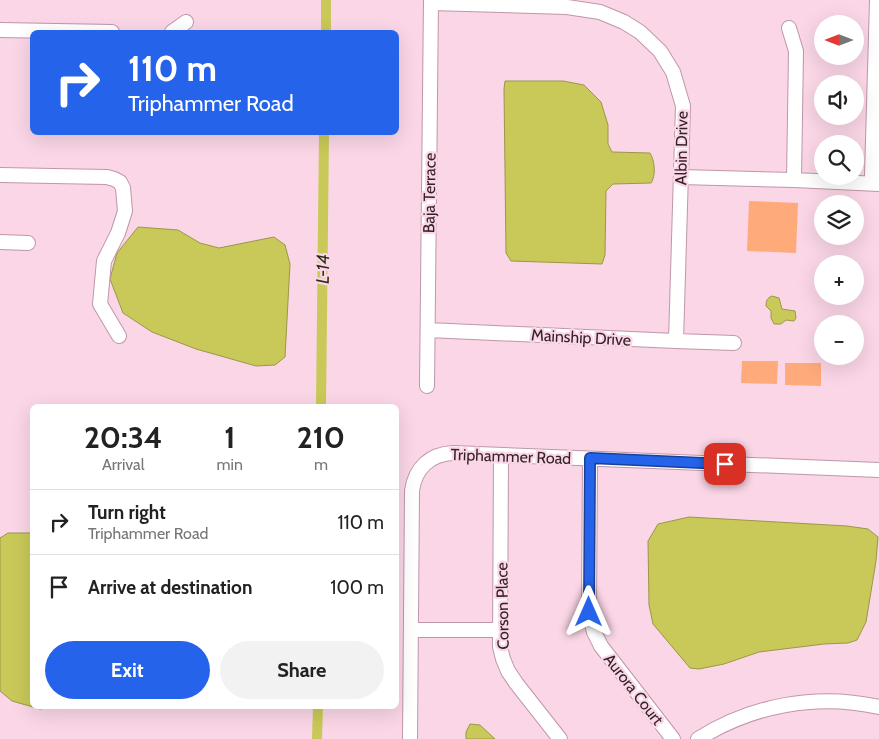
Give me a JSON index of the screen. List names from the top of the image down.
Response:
{
  "streets": {
    "street": [
      "Albin Drive",
      "Baja Terrace",
      "Mainship Drive",
      "Triphammer Road",
      "Corson Place",
      "Aurora Court"
    ]
  },
  "crossings": [
    ["Albin Drive", "Baja Terrace"],
    ["Albin Drive", "Mainship Drive"],
    ["Baja Terrace", "Mainship Drive"],
    ["Triphammer Road", "Corson Place"],
    ["Triphammer Road", "Aurora Court"]
  ],
  "water": ["L-14"],
  "north": "left",
  "page": {
    "map_buttons": ["+", "−"],
    "turn": ["110 m", "Triphammer Road"],
    "eta": [
      "20:34",
      "Arrival",
      "1",
      "min",
      "210",
      "m"
    ],
    "list": [
      {
        "name": "Turn right",
        "note": "Triphammer Road",
        "value": "110 m"
      },
      {
        "name": "Arrive at destination",
        "value": "100 m"
      }
    ],
    "buttons": ["Exit", "Share"]
  }
}
